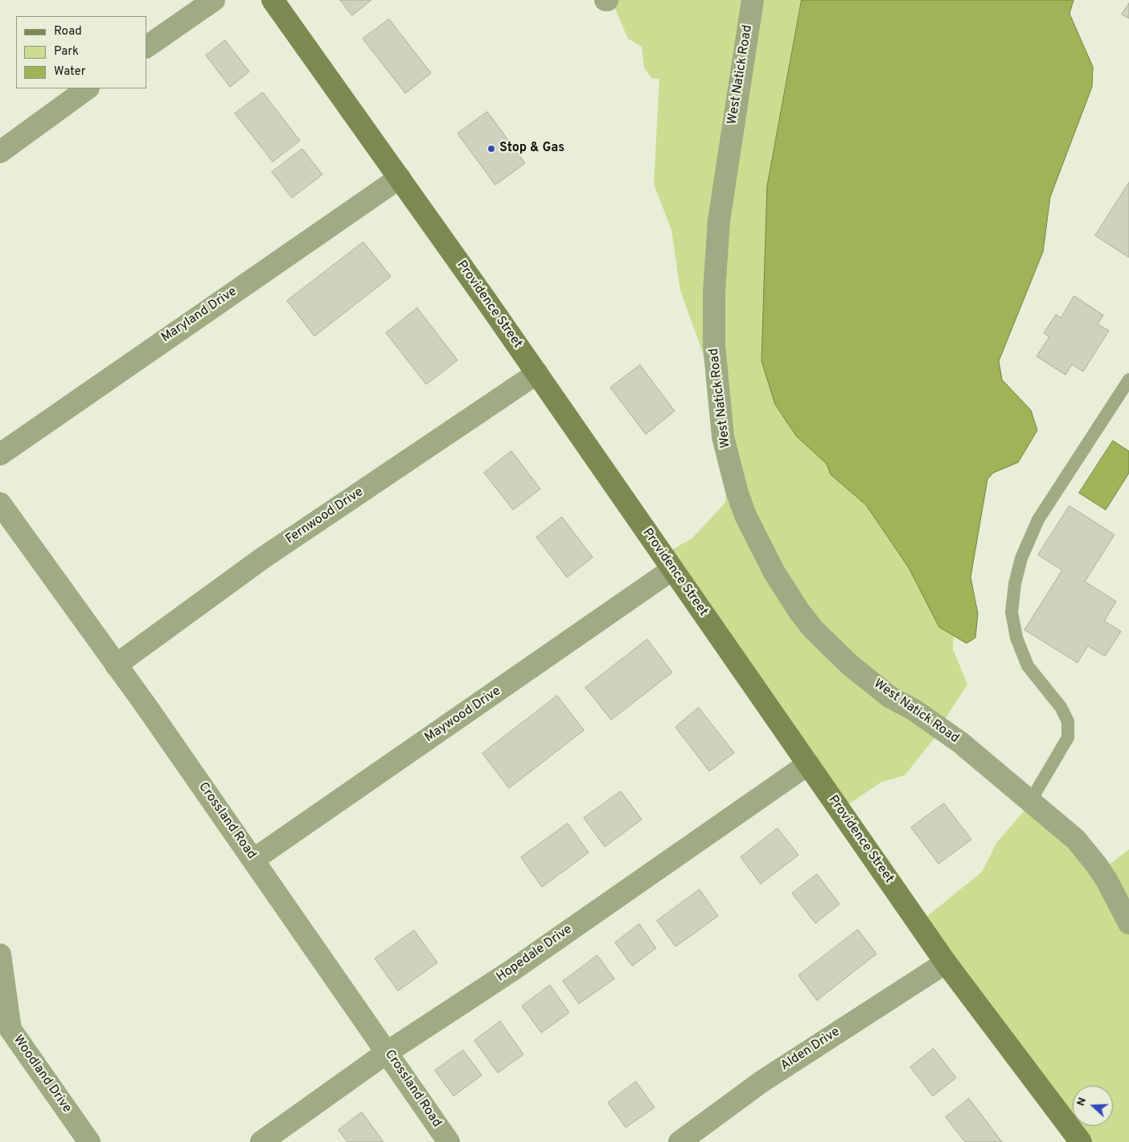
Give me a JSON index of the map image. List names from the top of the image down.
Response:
{
  "streets": {
    "main road": ["Providence Street"],
    "street": [
      "West Natick Road",
      "Maryland Drive",
      "Fernwood Drive",
      "Maywood Drive",
      "Crossland Road",
      "Hopedale Drive",
      "Alden Drive",
      "Woodland Drive"
    ]
  },
  "crossings": [
    ["Providence Street", "Maryland Drive"],
    ["Providence Street", "Fernwood Drive"],
    ["Providence Street", "Maywood Drive"],
    ["Providence Street", "Hopedale Drive"],
    ["Providence Street", "Alden Drive"],
    ["Fernwood Drive", "Crossland Road"],
    ["Maywood Drive", "Crossland Road"],
    ["Crossland Road", "Hopedale Drive"]
  ],
  "places": ["Stop & Gas"],
  "legend": ["Road", "Park", "Water"],
  "north": "left"
}
